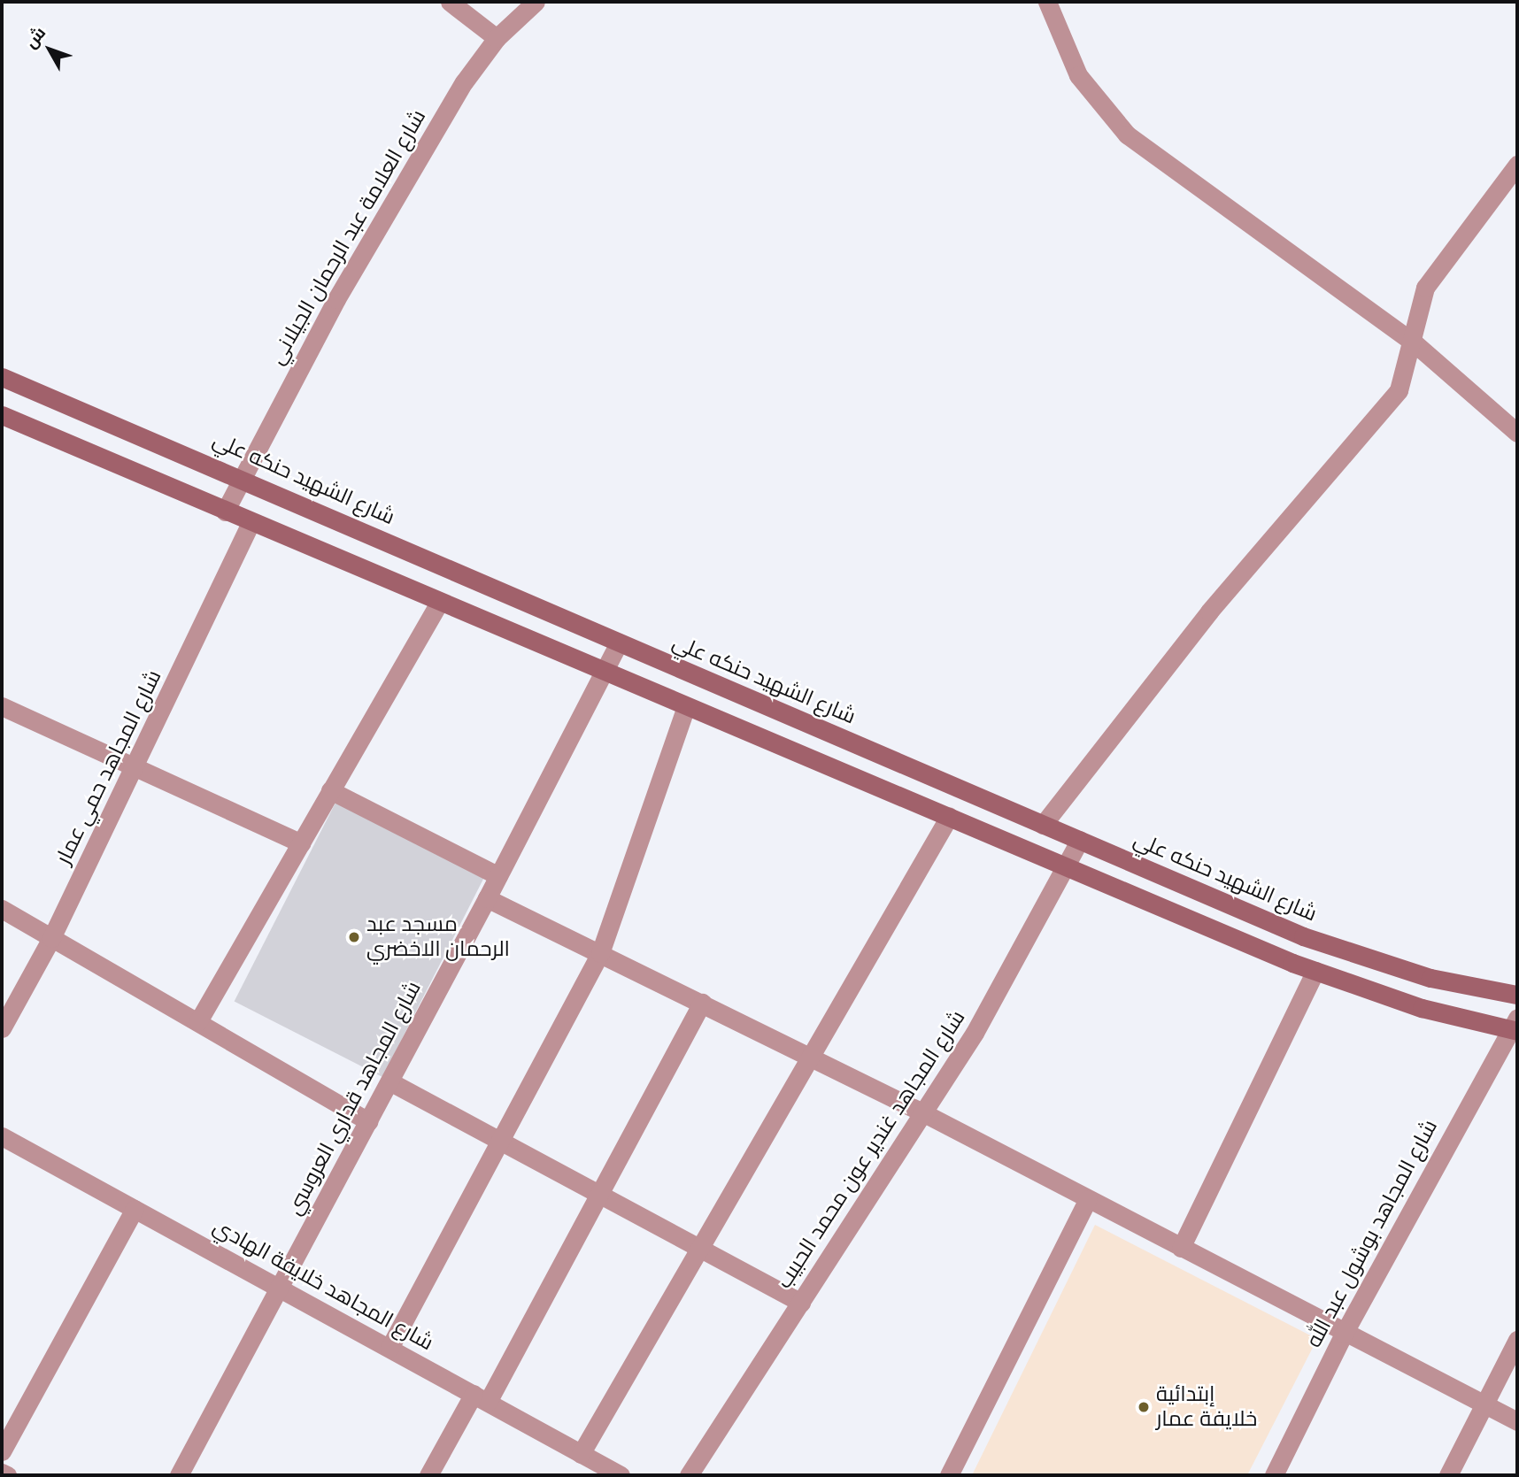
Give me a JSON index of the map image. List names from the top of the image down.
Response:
{
  "streets": {
    "main road": ["شارع الشهيد حنكه علي"],
    "street": [
      "شارع العلامة عبد الرحمان الجيلاني",
      "شارع المجاهد حمي عمار",
      "شارع المجاهد قداري العروسي",
      "شارع المجاهد غندير عون محمد الحبيب",
      "شارع المجاهد بوشول عبد الله",
      "شارع المجاهد خلايفة الهادي"
    ]
  },
  "crossings": [
    ["شارع العلامة عبد الرحمان الجيلاني", "شارع الشهيد حنكه علي"],
    ["شارع الشهيد حنكه علي", "شارع المجاهد قداري العروسي"],
    ["شارع الشهيد حنكه علي", "شارع المجاهد غندير عون محمد الحبيب"],
    ["شارع المجاهد قداري العروسي", "شارع المجاهد خلايفة الهادي"]
  ],
  "places": ["مسجد عبد الرحمان الاخضري", "إبتدائية خلايفة عمار"],
  "north": "top left"
}
